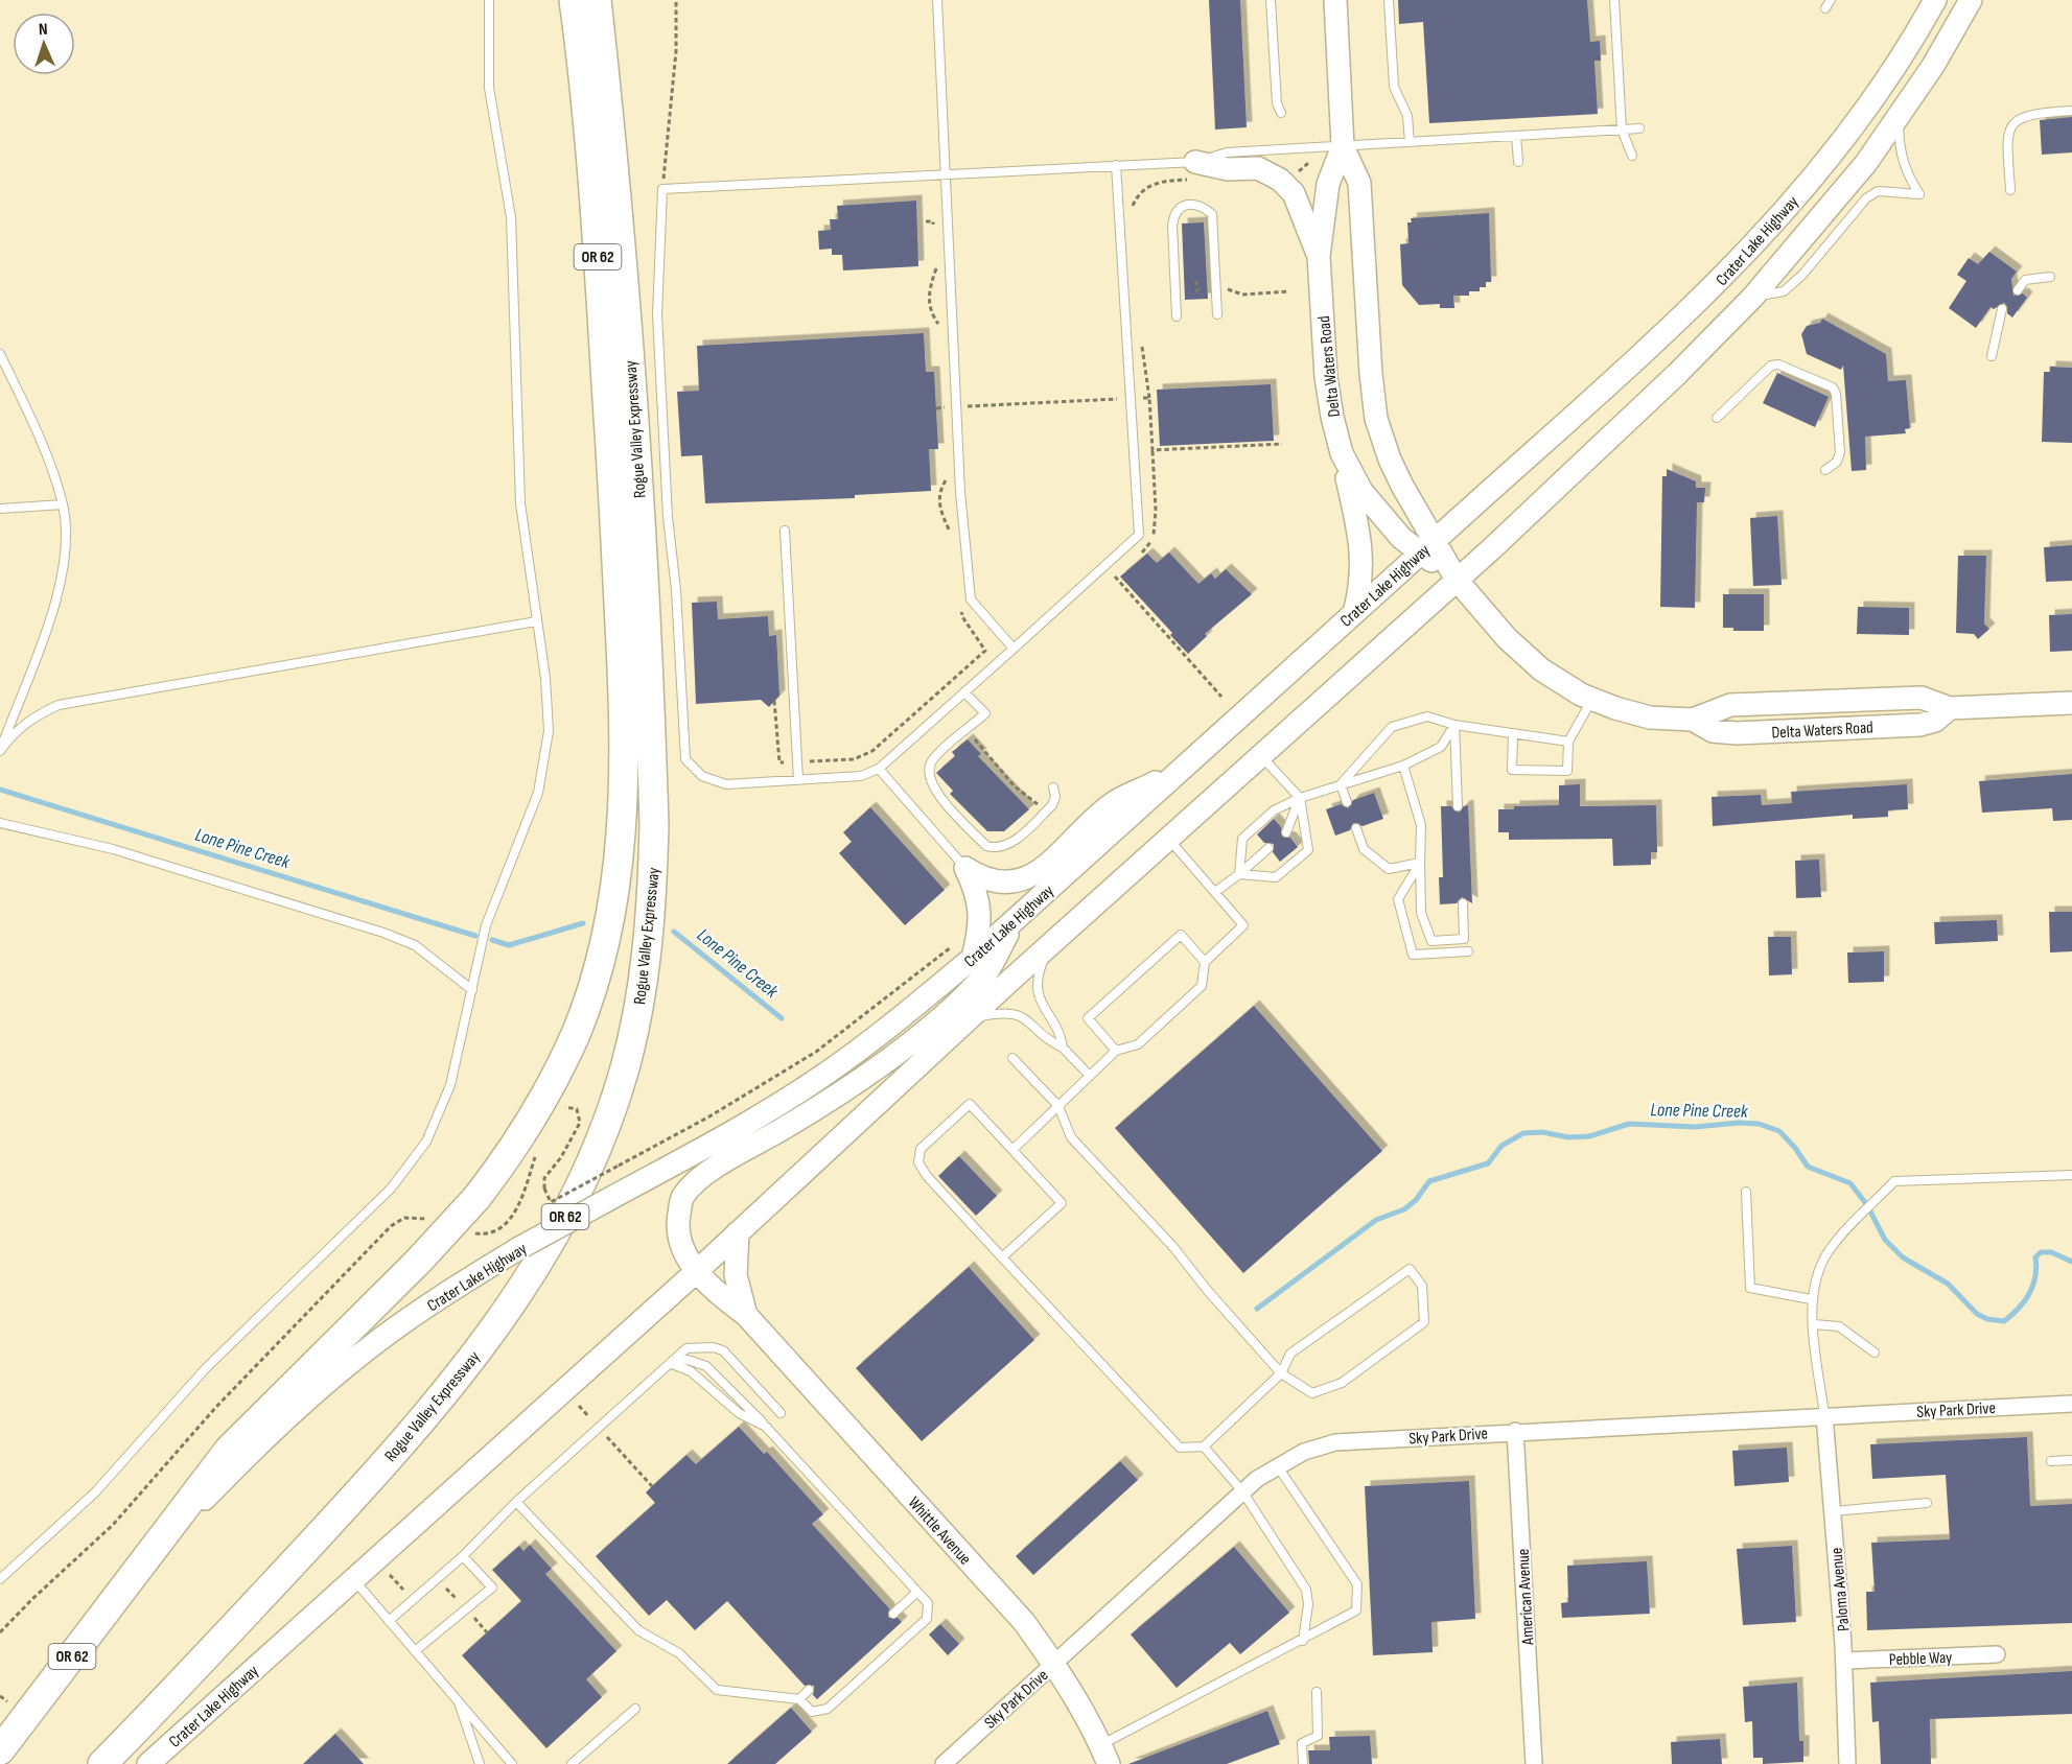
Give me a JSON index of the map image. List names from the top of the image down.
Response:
{
  "streets": {
    "highway": ["Crater Lake Highway", "OR 62", "Rogue Valley Expressway"],
    "main road": ["Delta Waters Road", "Whittle Avenue"],
    "street": [
      "Sky Park Drive",
      "Paloma Avenue",
      "American Avenue",
      "Pebble Way"
    ]
  },
  "crossings": [
    ["Crater Lake Highway", "Delta Waters Road"],
    ["Crater Lake Highway", "Rogue Valley Expressway"],
    ["Sky Park Drive", "Whittle Avenue"],
    ["Sky Park Drive", "Paloma Avenue"],
    ["Sky Park Drive", "American Avenue"],
    ["Paloma Avenue", "Pebble Way"]
  ],
  "water": ["Lone Pine Creek"],
  "north": "top"
}
